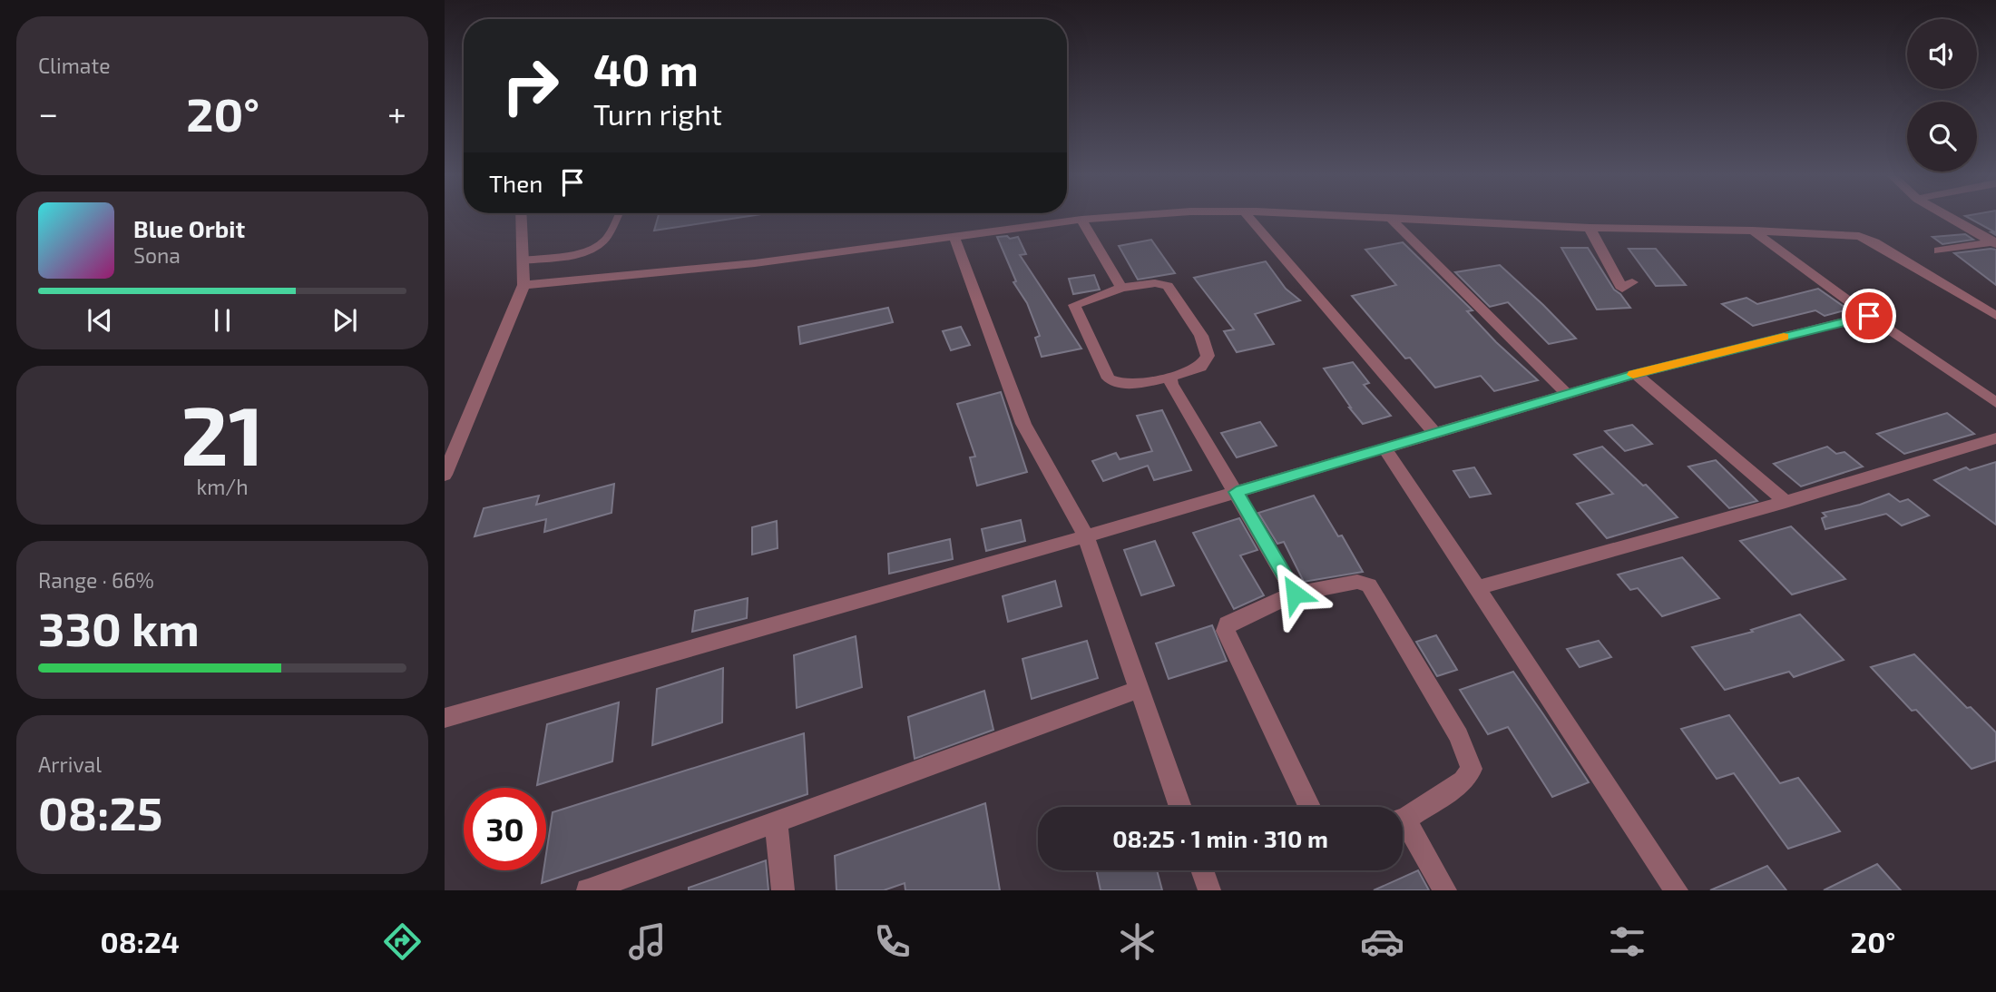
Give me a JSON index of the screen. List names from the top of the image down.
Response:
{
  "page": {
    "tile": [
      "Climate",
      ["21", "km/h"],
      ["Range · 66%", "330 km"],
      ["Arrival", "08:25"]
    ],
    "turn": ["40 m", "Turn right"],
    "heat": ["−", "20°", "+"],
    "then": "Then",
    "song": ["Blue Orbit", "Sona"],
    "limit": "30",
    "trip": "08:25 · 1 min · 310 m",
    "tabs": ["08:24", "20°"]
  }
}
